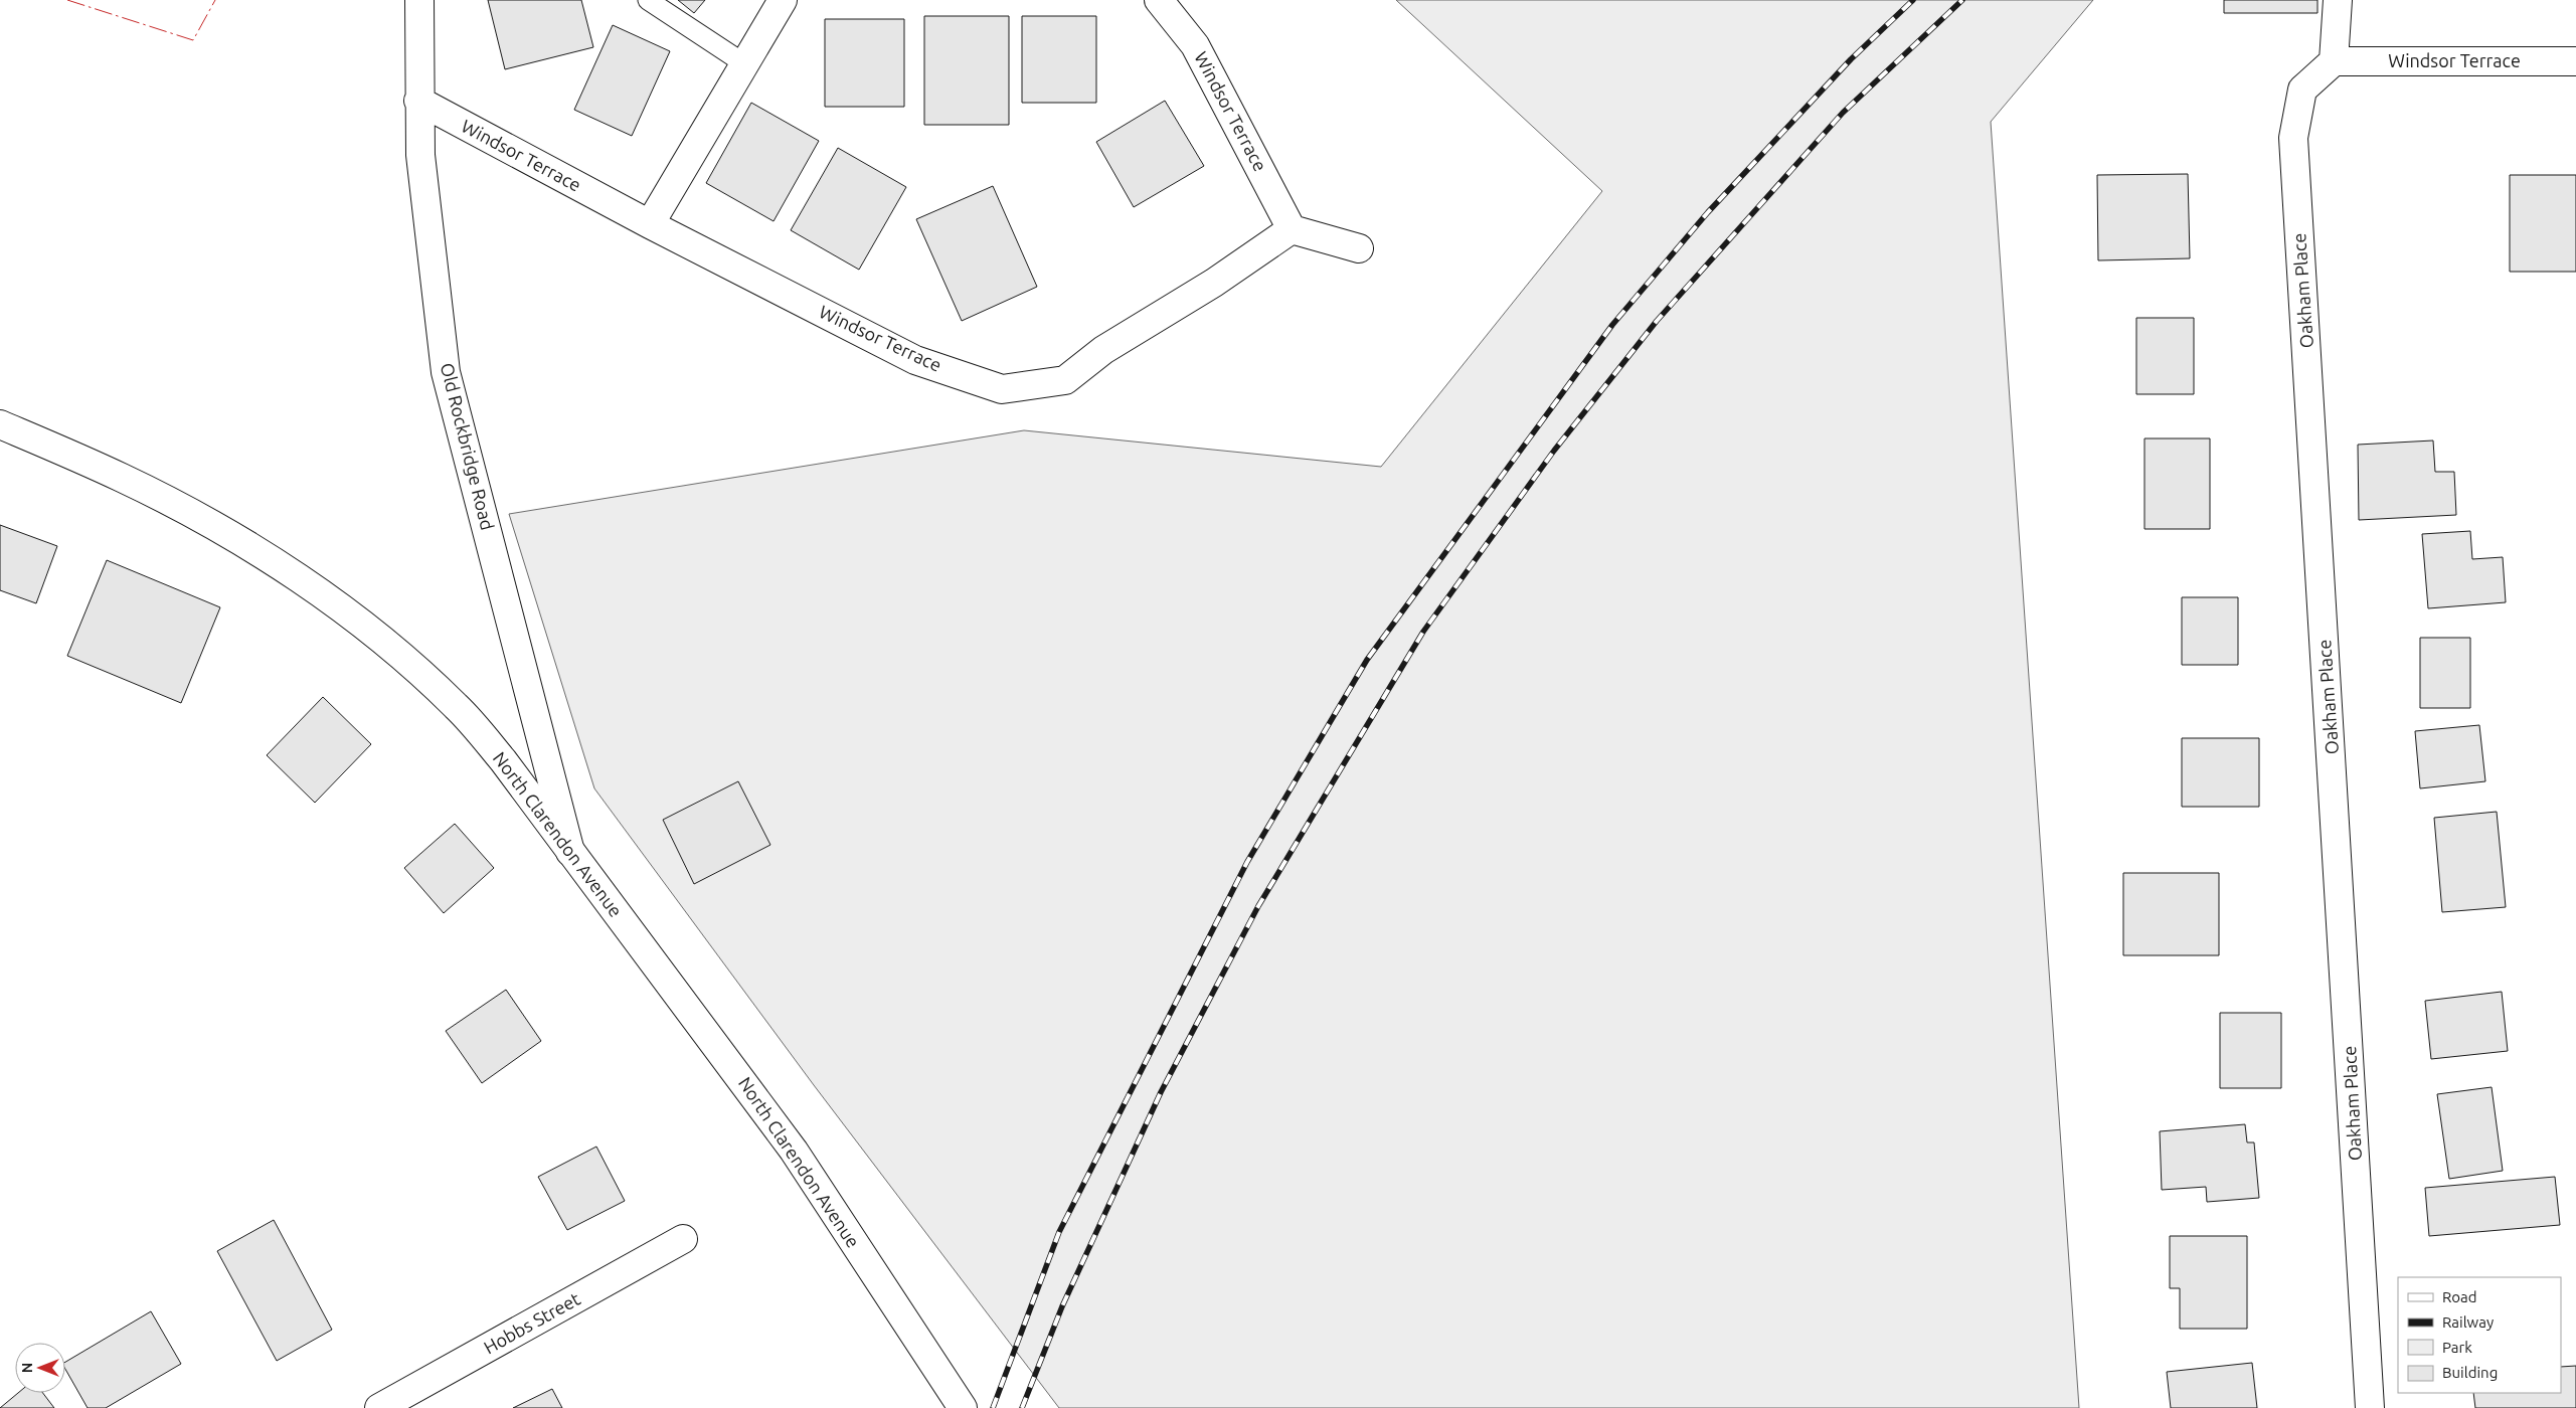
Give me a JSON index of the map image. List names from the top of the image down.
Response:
{
  "streets": {
    "street": [
      "Windsor Terrace",
      "Oakham Place",
      "Old Rockbridge Road",
      "North Clarendon Avenue",
      "Hobbs Street"
    ]
  },
  "crossings": [
    ["Windsor Terrace", "Oakham Place"],
    ["Windsor Terrace", "Old Rockbridge Road"],
    ["Old Rockbridge Road", "North Clarendon Avenue"]
  ],
  "legend": [
    "Road",
    "Railway",
    "Park",
    "Building"
  ],
  "north": "left"
}
